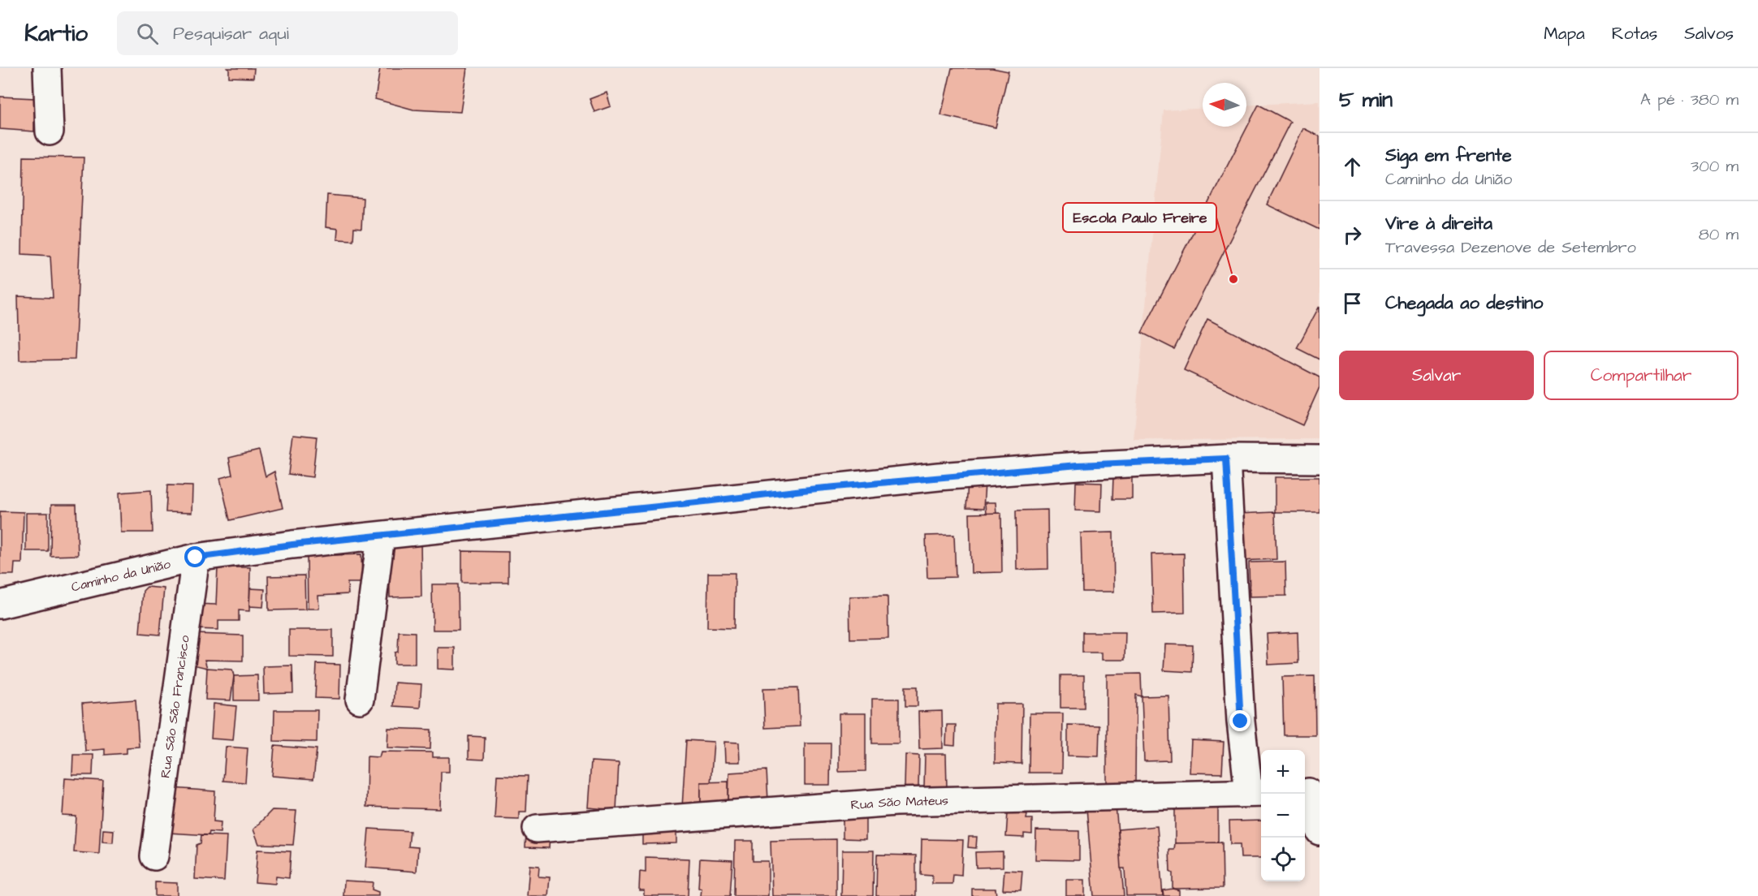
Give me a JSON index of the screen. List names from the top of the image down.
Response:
{
  "streets": {
    "street": ["Caminho da União", "Rua São São Francisco", "Rua São Mateus"]
  },
  "crossings": [
    ["Caminho da União", "Rua São São Francisco"]
  ],
  "places": ["Escola Paulo Freire"],
  "north": "left",
  "page": {
    "header": "Kartio",
    "search": "Pesquisar aqui",
    "nav": ["Mapa", "Rotas", "Salvos"],
    "heading": ["5 min", "A pé · 380 m"],
    "list": [
      ["Siga em frente", "Caminho da União", "300 m"],
      ["Vire à direita", "Travessa Dezenove de Setembro", "80 m"],
      "Chegada ao destino"
    ],
    "buttons": ["Salvar", "Compartilhar"],
    "map_buttons": ["+", "−"]
  }
}
